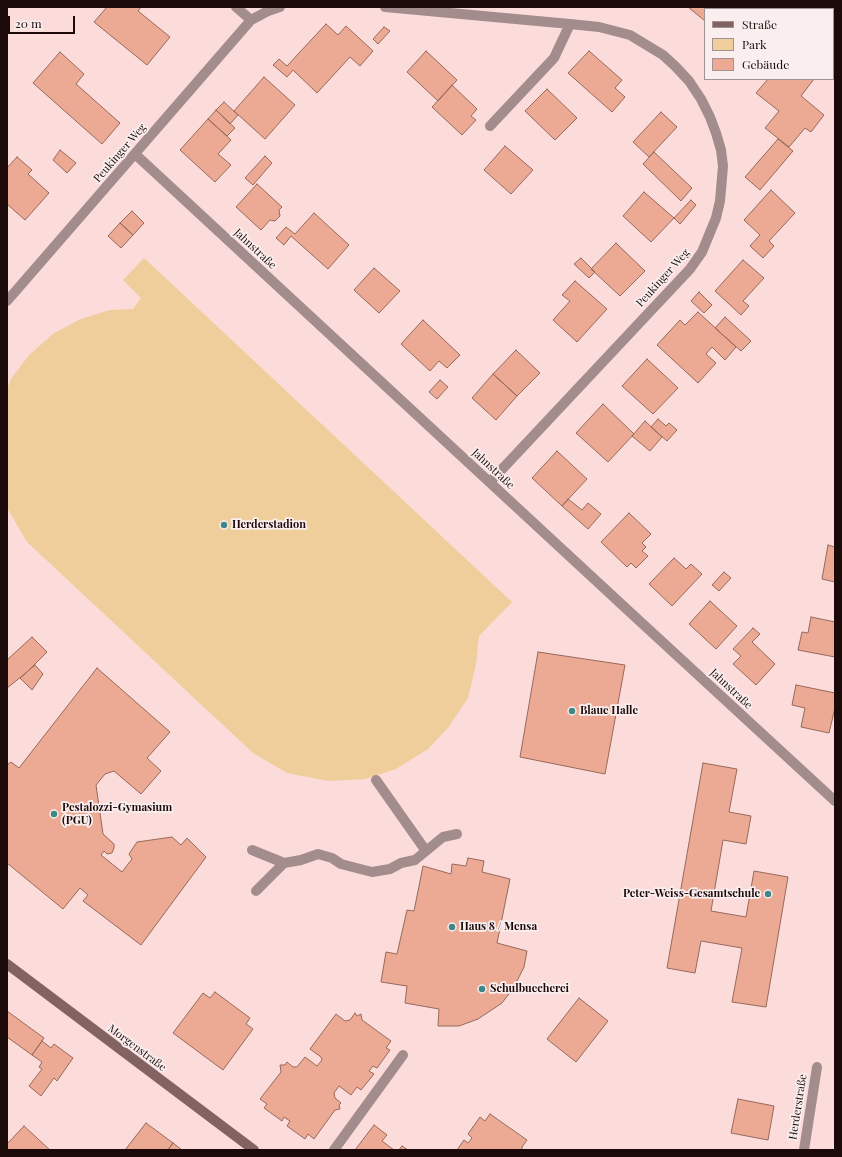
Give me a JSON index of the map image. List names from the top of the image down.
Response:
{
  "streets": {
    "main road": ["Morgenstraße"],
    "street": ["Peukinger Weg", "Jahnstraße", "Herderstraße"]
  },
  "crossings": [
    ["Peukinger Weg", "Jahnstraße"]
  ],
  "places": [
    "Herderstadion",
    "Blaue Halle",
    "Pestalozzi-Gymasium (PGU)",
    "Peter-Weiss-Gesamtschule",
    "Haus 8 / Mensa",
    "Schulbuecherei"
  ],
  "legend": ["Straße", "Park", "Gebäude"],
  "scale_bar": "20 m"
}
